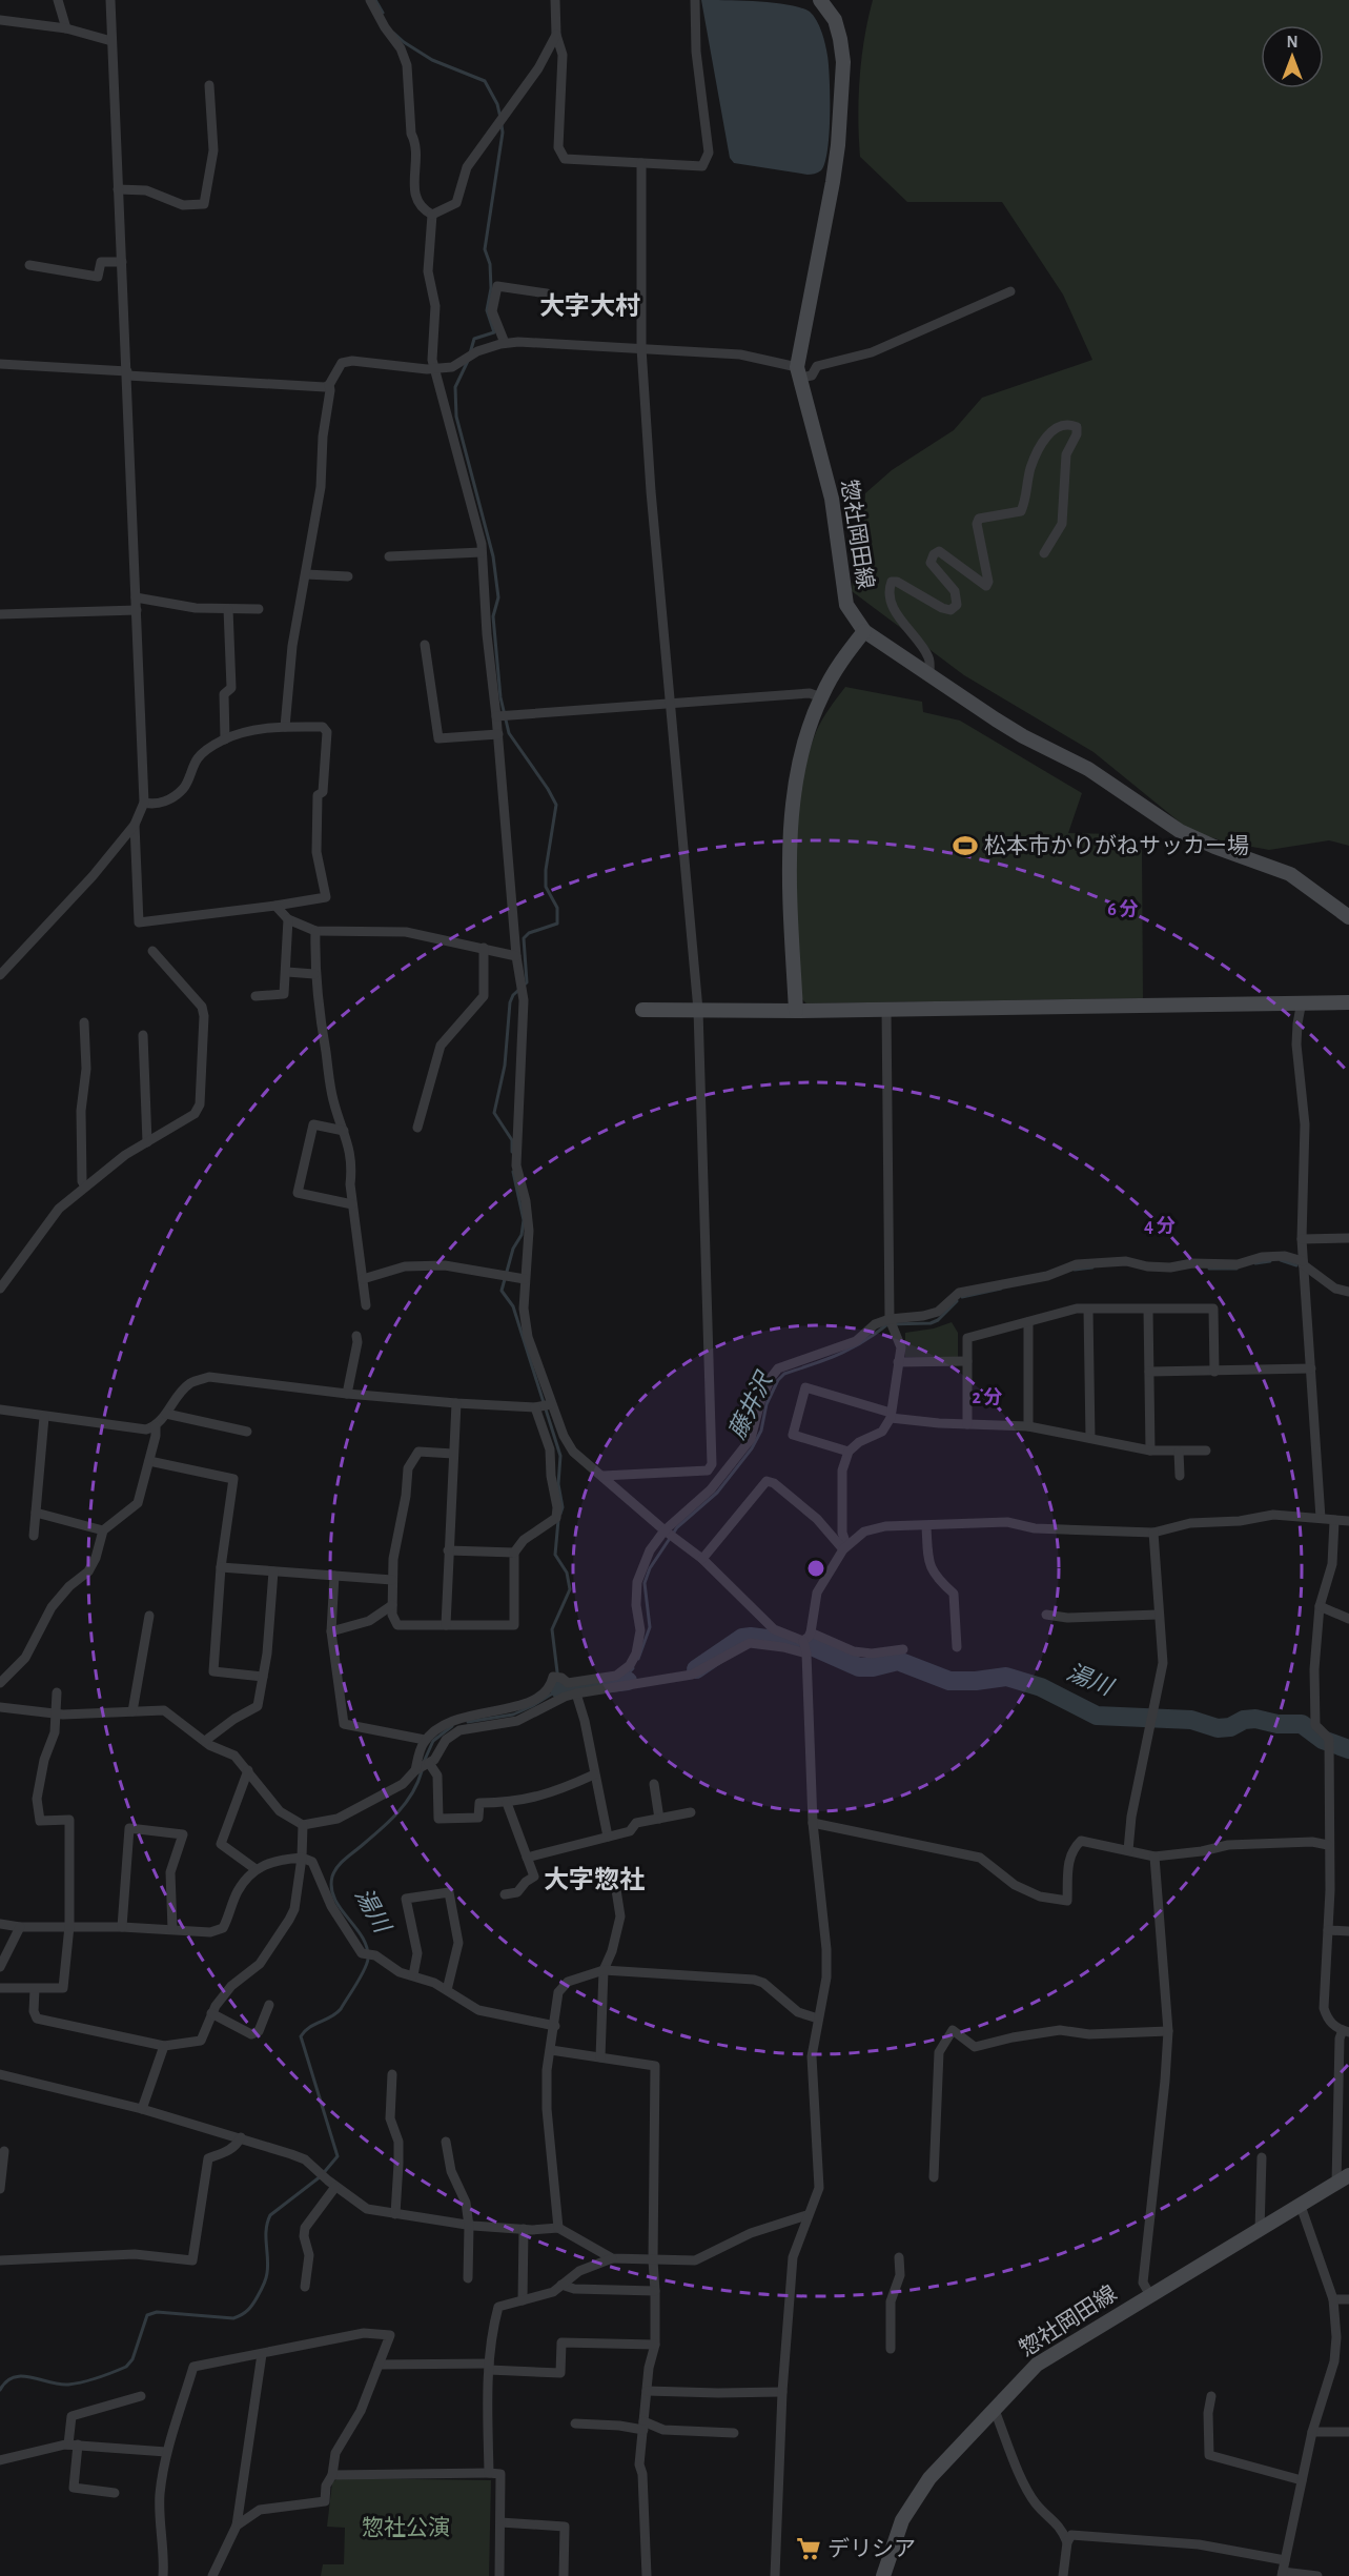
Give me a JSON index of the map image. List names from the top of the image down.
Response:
{
  "streets": {
    "main road": ["惣社岡田線"]
  },
  "districts": ["大字大村", "大字惣社"],
  "water": ["藤井沢", "湯川"],
  "parks": ["惣社公演"],
  "places": {
    "sports": ["松本市かりがねサッカー場"],
    "supermarket": ["デリシア"]
  },
  "north": "top",
  "rings": ["6 分", "4 分", "2 分"]
}
